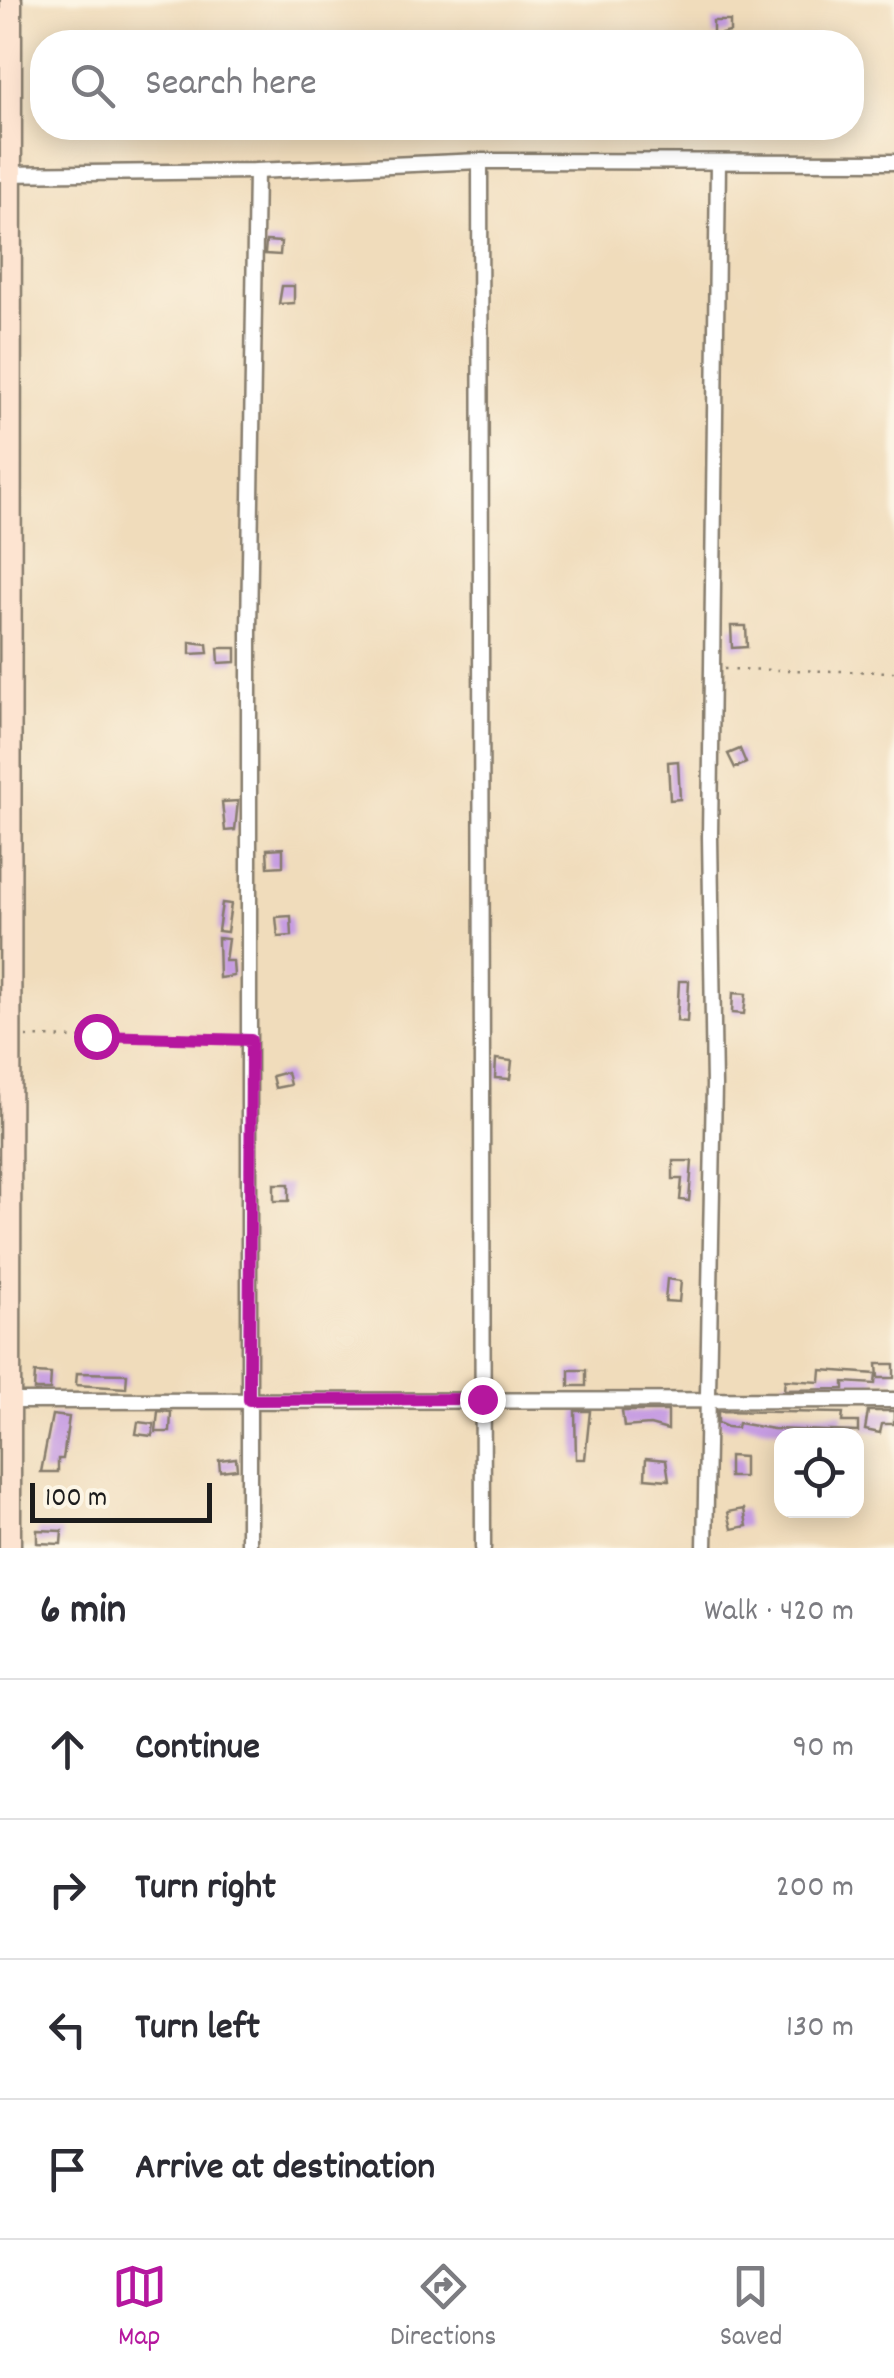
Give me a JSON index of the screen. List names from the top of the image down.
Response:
{
  "scale_bar": "100 m",
  "page": {
    "search": "Search here",
    "scale": "100 m",
    "heading": ["6 min", "Walk · 420 m"],
    "list": [
      ["Continue", "90 m"],
      ["Turn right", "200 m"],
      ["Turn left", "130 m"],
      "Arrive at destination"
    ],
    "nav": ["Map", "Directions", "Saved"]
  }
}
